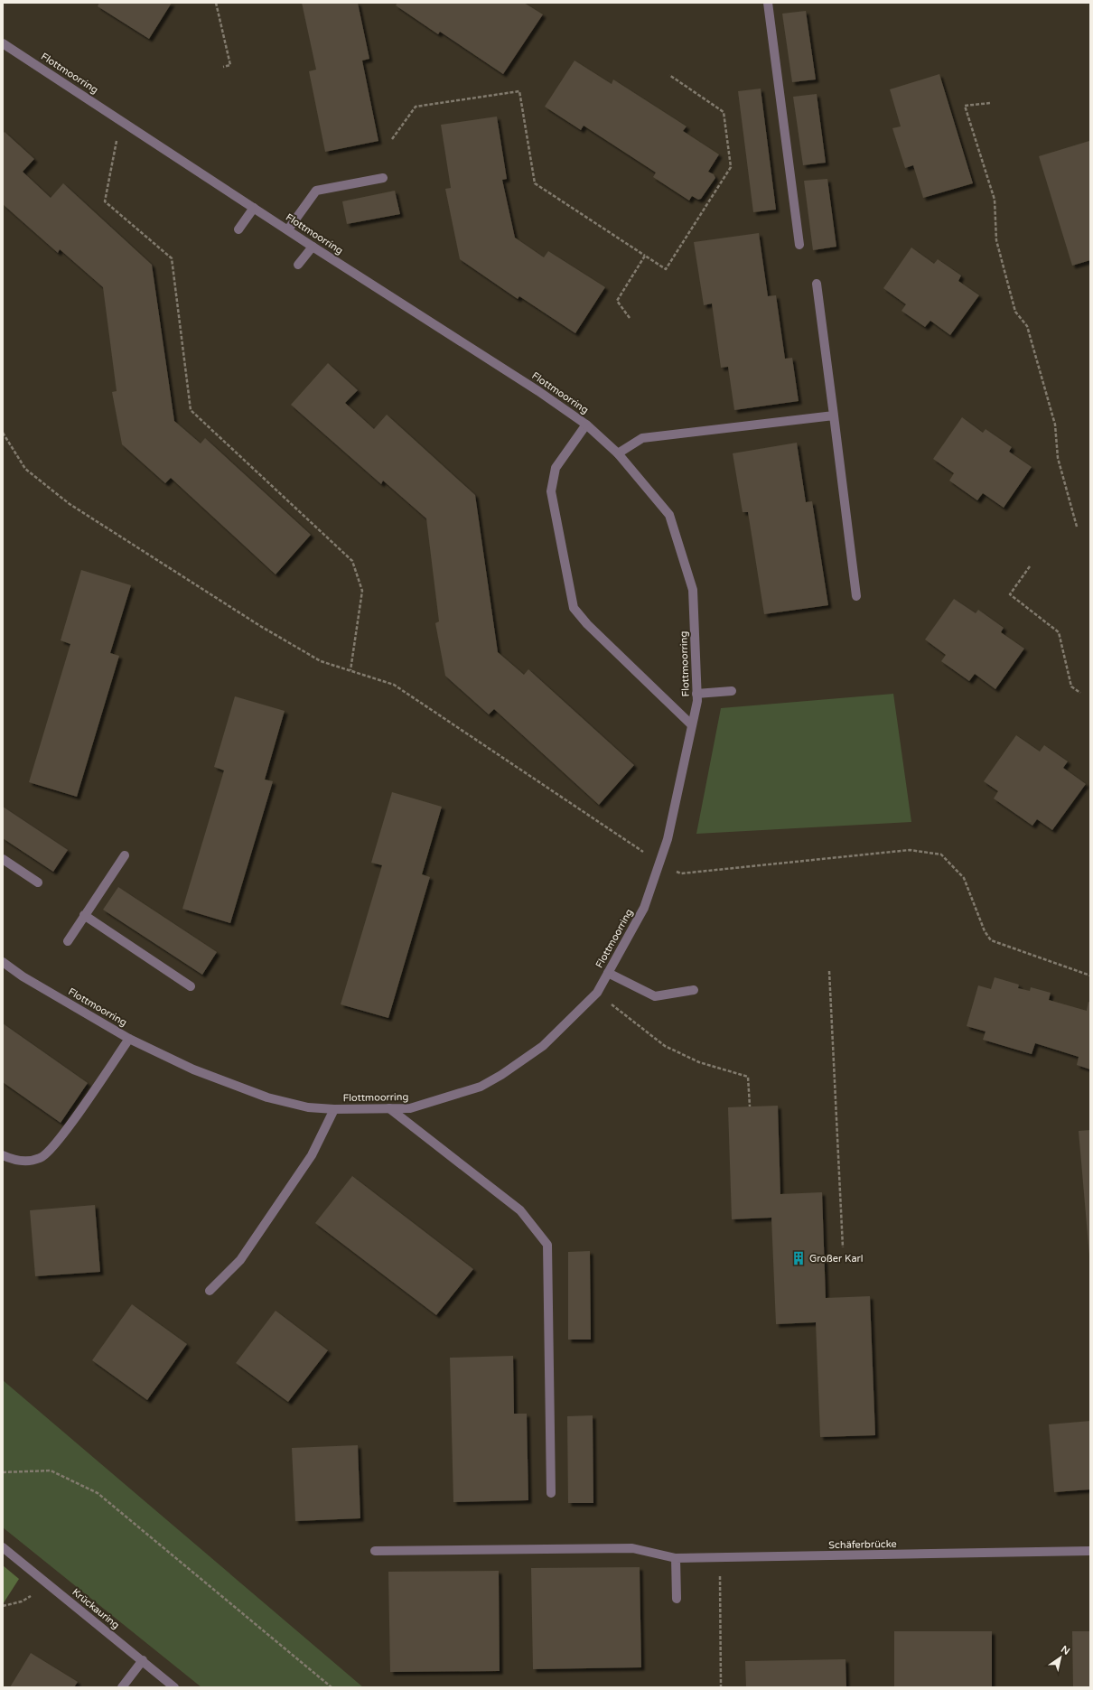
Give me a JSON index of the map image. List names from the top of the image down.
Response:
{
  "streets": {
    "street": ["Flottmoorring", "Schäferbrücke", "Krückauring"]
  },
  "places": {
    "building": ["Großer Karl"]
  },
  "north": "top right"
}
